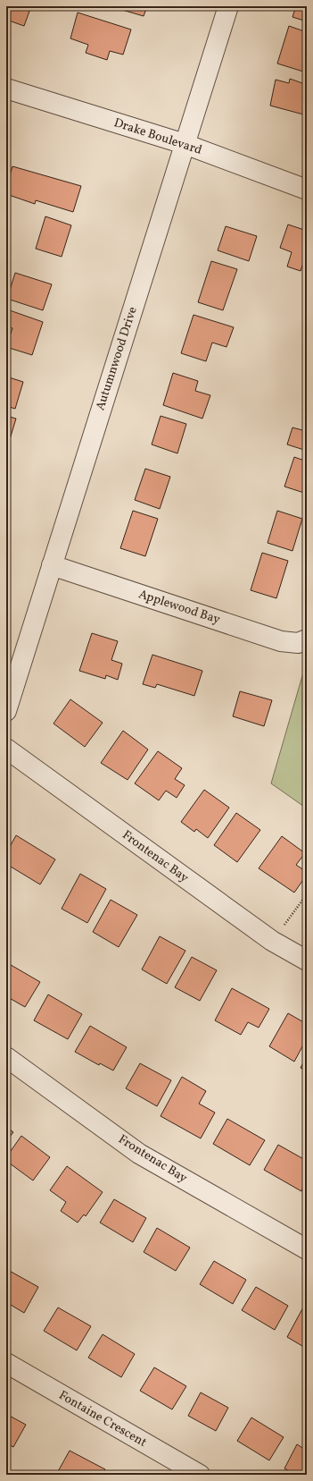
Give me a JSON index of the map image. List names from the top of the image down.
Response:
{
  "streets": {
    "street": [
      "Drake Boulevard",
      "Autumnwood Drive",
      "Applewood Bay",
      "Frontenac Bay",
      "Fontaine Crescent"
    ]
  },
  "crossings": [
    ["Drake Boulevard", "Autumnwood Drive"],
    ["Autumnwood Drive", "Applewood Bay"]
  ]
}
